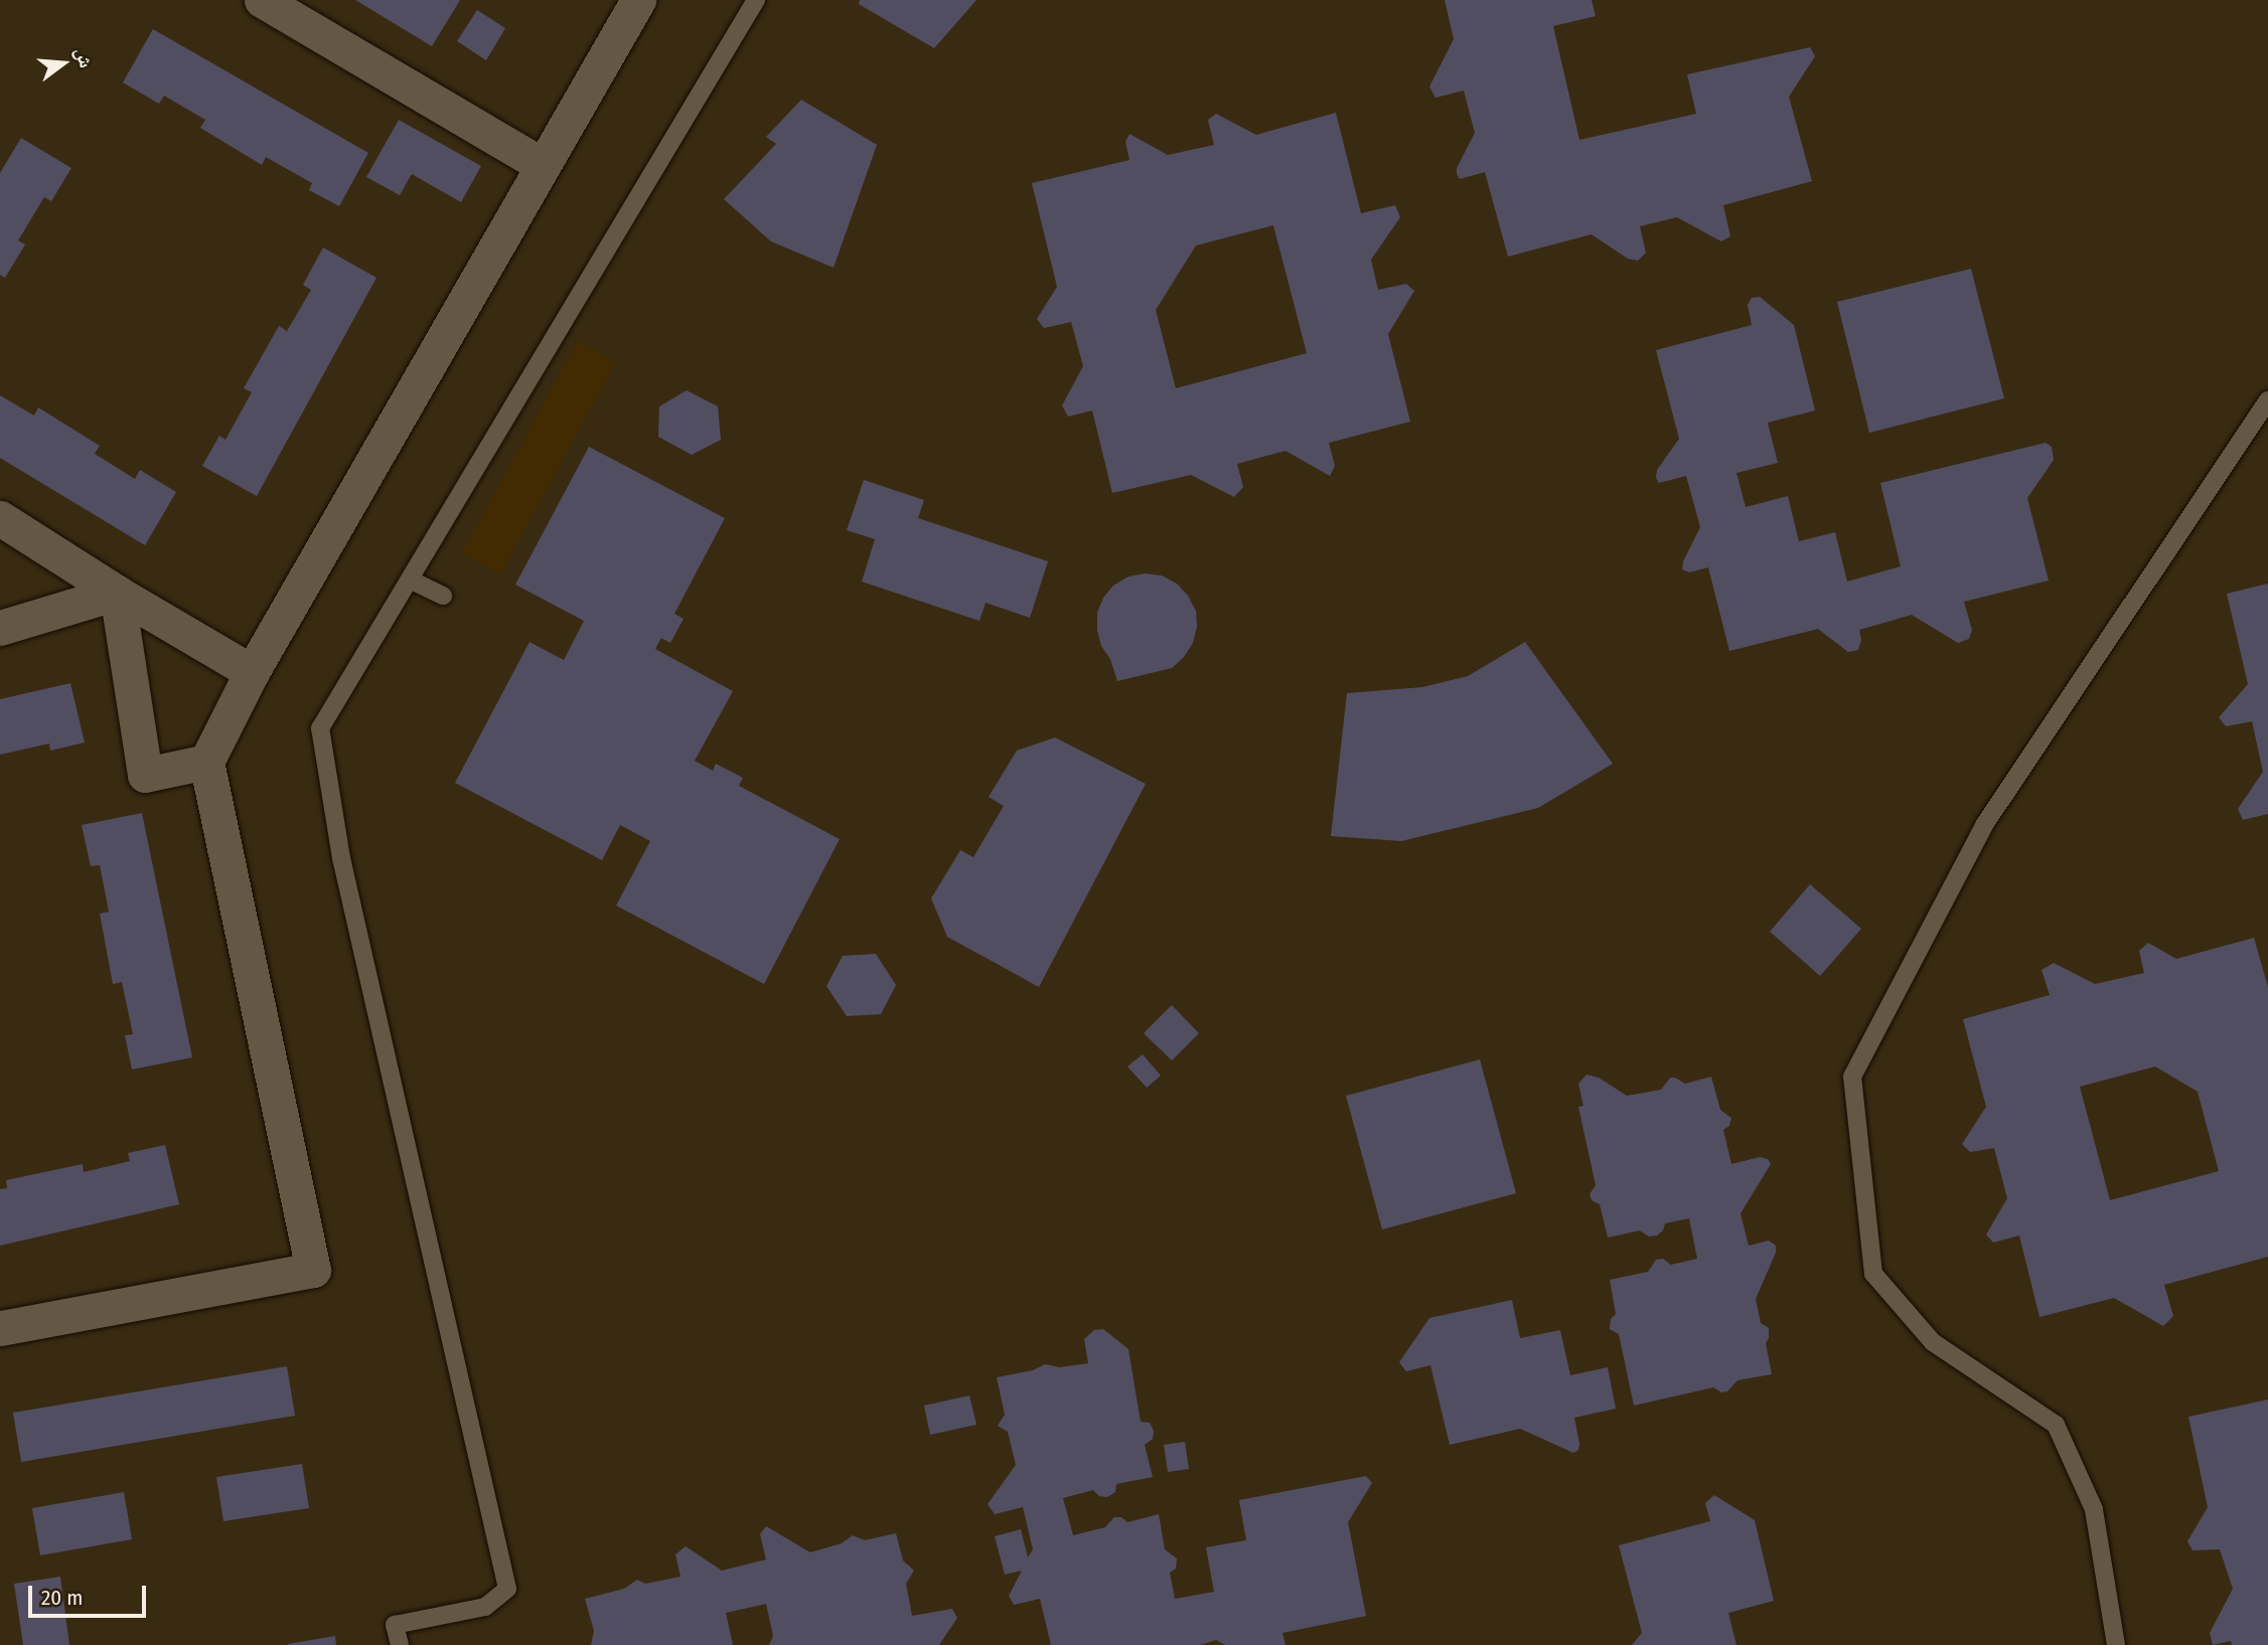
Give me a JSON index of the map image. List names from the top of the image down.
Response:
{
  "scale_bar": "20 m",
  "north": "right"
}
